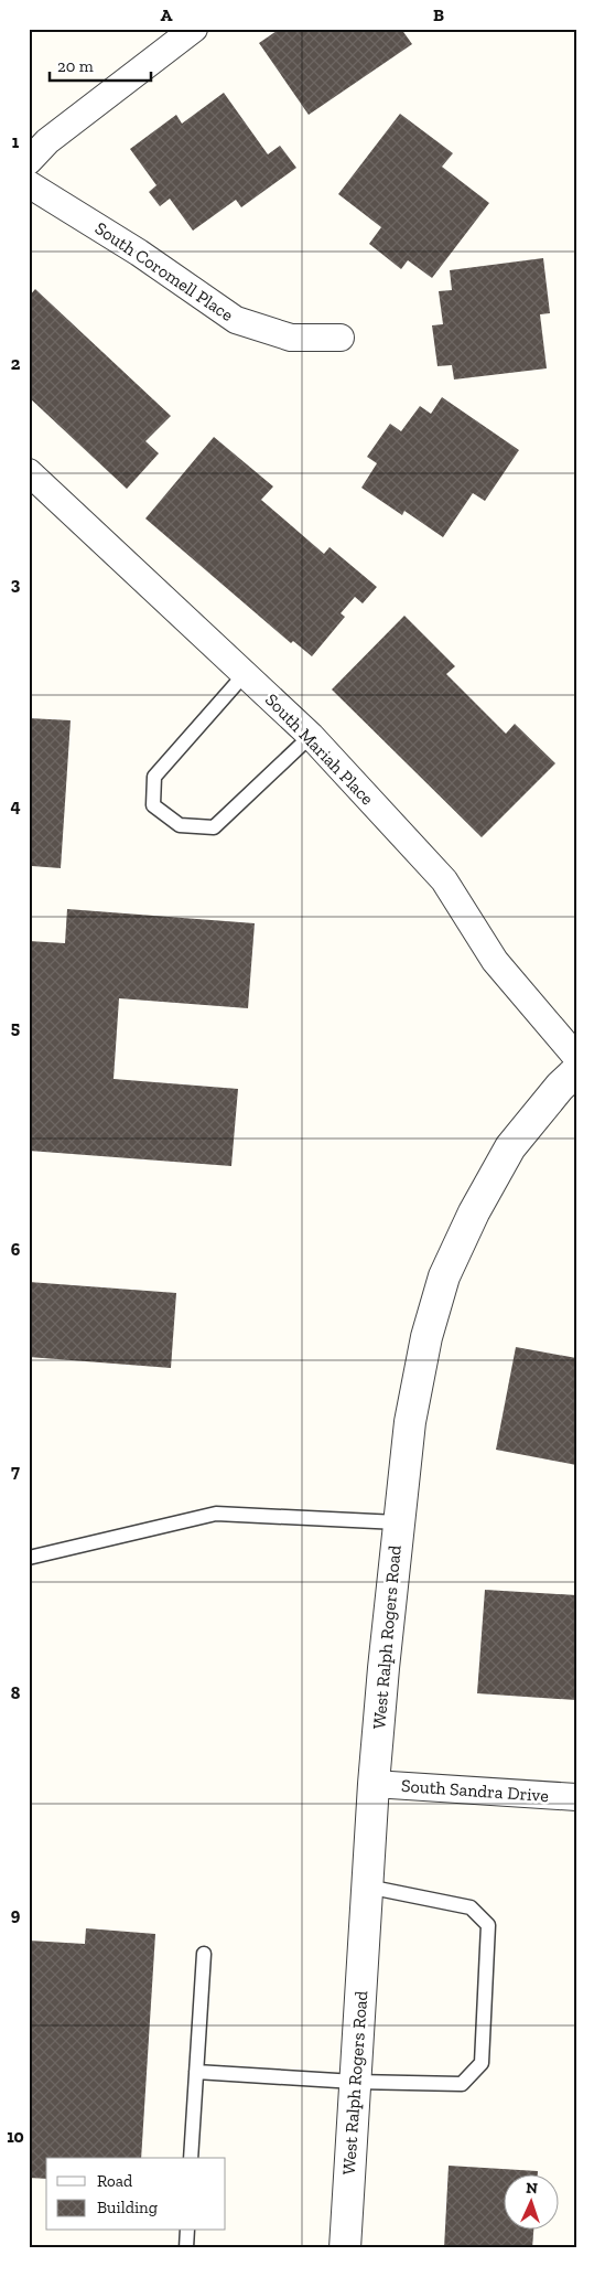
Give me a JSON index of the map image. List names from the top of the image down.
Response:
{
  "streets": {
    "street": [
      "South Coromell Place",
      "South Mariah Place",
      "West Ralph Rogers Road",
      "South Sandra Drive"
    ]
  },
  "crossings": [
    ["West Ralph Rogers Road", "South Sandra Drive"]
  ],
  "legend": ["Road", "Building"],
  "scale_bar": "20 m",
  "north": "top",
  "grid": {
    "columns": ["A", "B"],
    "rows": [
      "1",
      "2",
      "3",
      "4",
      "5",
      "6",
      "7",
      "8",
      "9",
      "10"
    ]
  }
}
